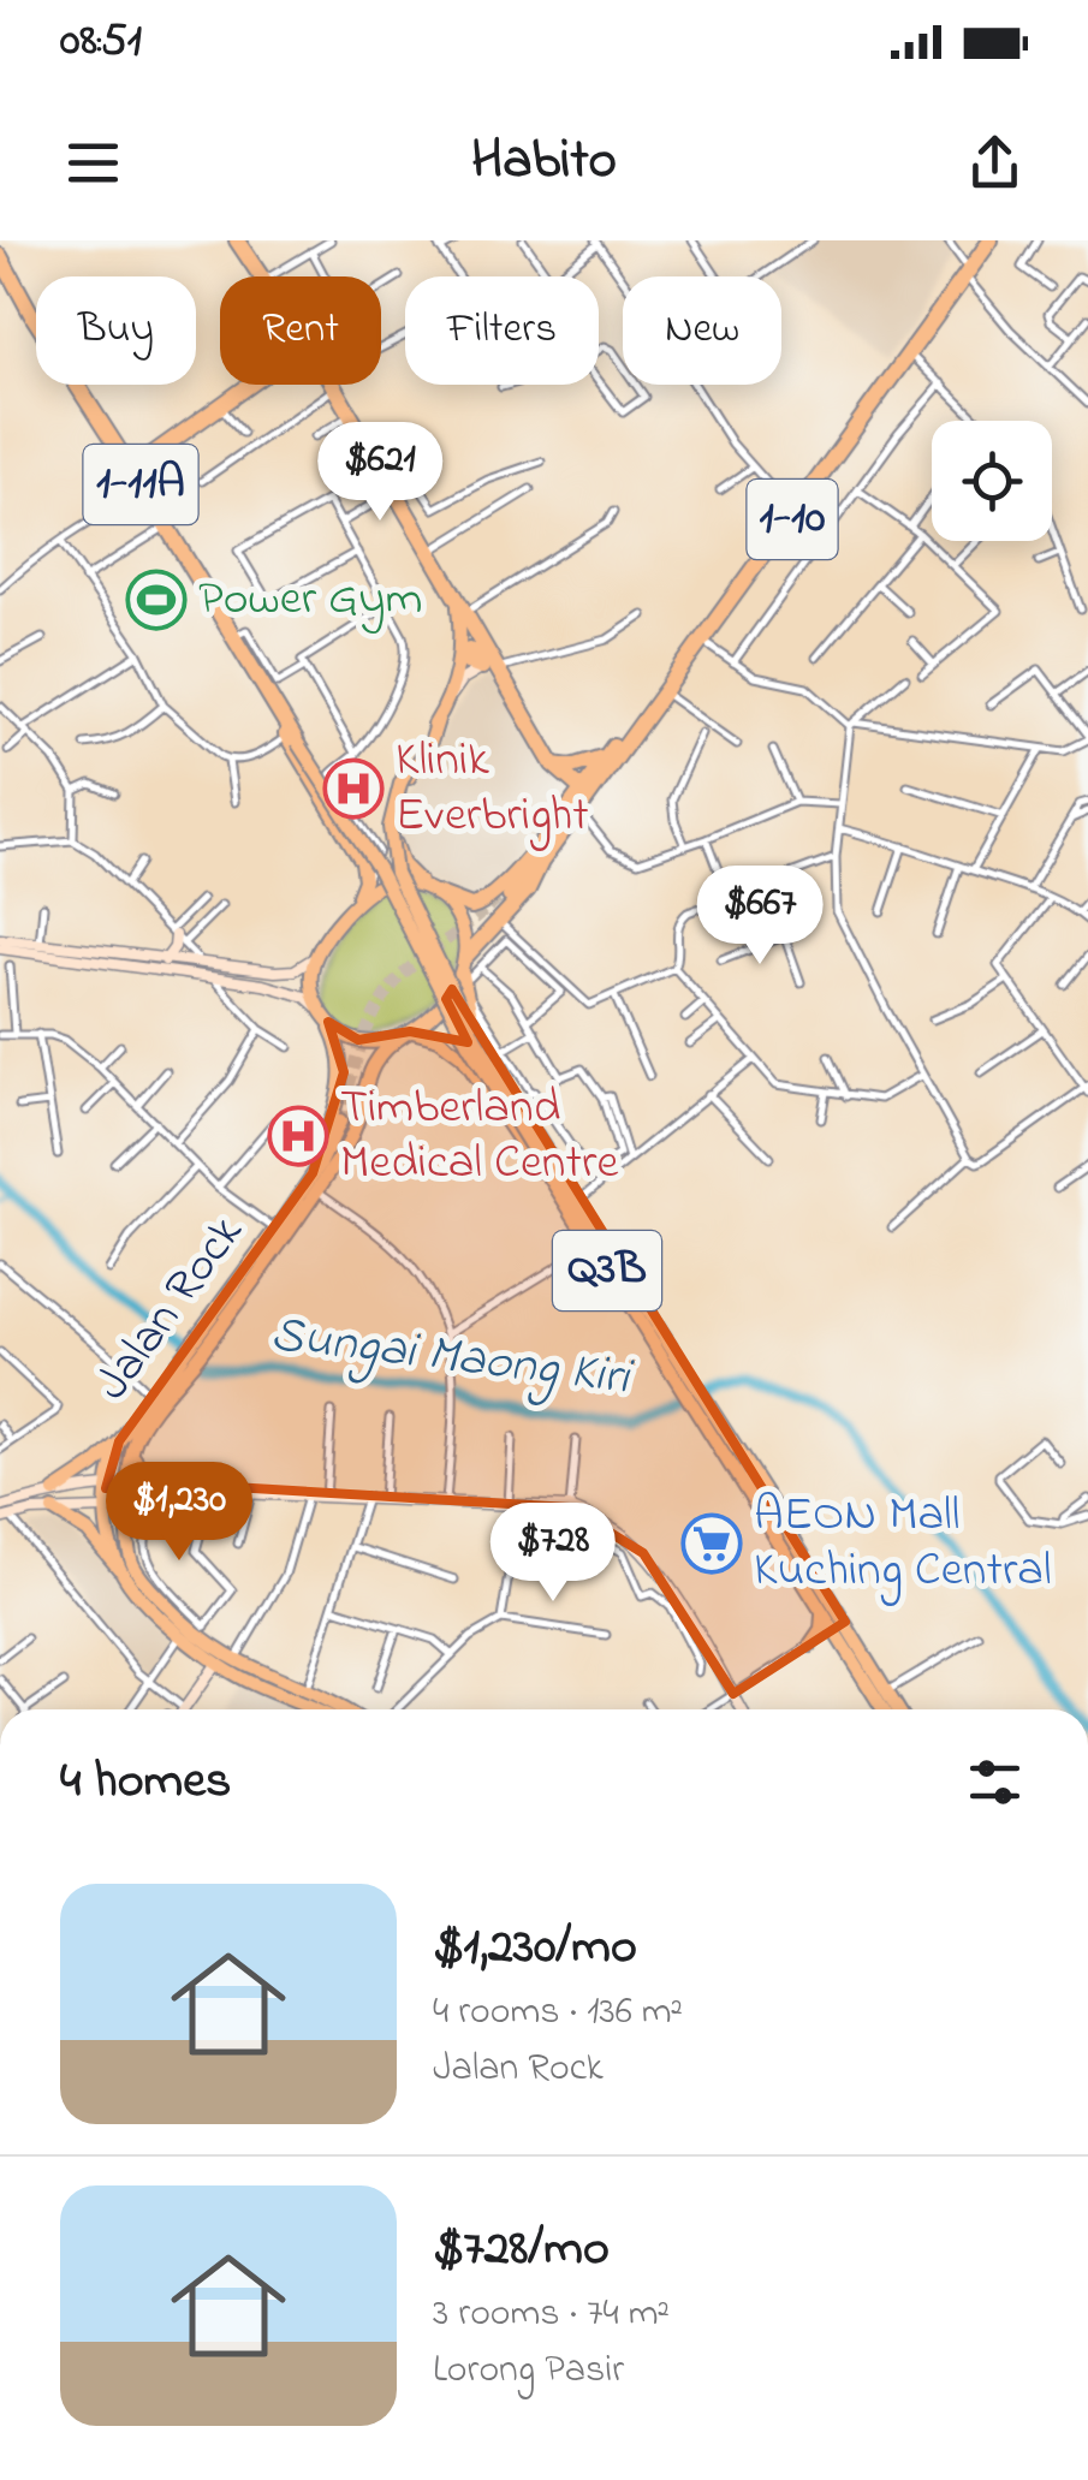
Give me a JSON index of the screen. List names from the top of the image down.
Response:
{
  "streets": {
    "highway": ["1-11A", "1-10"],
    "main road": ["Q3B", "Jalan Rock"]
  },
  "water": ["Sungai Maong Kiri"],
  "places": {
    "sports": ["Power Gym"],
    "hospital": ["Klinik Everbright", "Timberland Medical Centre"],
    "supermarket": ["AEON Mall Kuching Central"]
  },
  "page": {
    "status": "08:51",
    "header": "Habito",
    "chip": [
      "Buy",
      "Rent",
      "Filters",
      "New"
    ],
    "price": [
      "$621",
      "$667",
      "$1,230",
      "$728"
    ],
    "heading": "4 homes",
    "list": [
      {
        "name": "$1,230/mo",
        "note": "4 rooms · 136 m² · Jalan Rock"
      },
      {
        "name": "$728/mo",
        "note": "3 rooms · 74 m² · Lorong Pasir"
      }
    ]
  }
}
